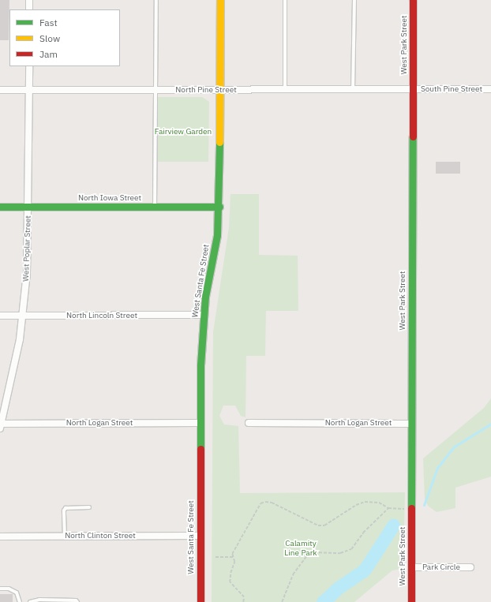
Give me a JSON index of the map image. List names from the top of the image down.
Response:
{
  "streets": {
    "street": [
      "West Park Street",
      "South Pine Street",
      "North Pine Street",
      "North Iowa Street",
      "West Poplar Street",
      "West Santa Fe Street",
      "North Lincoln Street",
      "North Logan Street",
      "North Clinton Street",
      "Park Circle"
    ]
  },
  "crossings": [
    ["West Park Street", "South Pine Street"],
    ["West Park Street", "North Pine Street"],
    ["West Park Street", "North Logan Street"],
    ["West Park Street", "Park Circle"],
    ["South Pine Street", "North Pine Street"],
    ["North Pine Street", "West Poplar Street"],
    ["North Pine Street", "West Santa Fe Street"],
    ["North Iowa Street", "West Poplar Street"],
    ["North Iowa Street", "West Santa Fe Street"],
    ["West Poplar Street", "North Lincoln Street"],
    ["West Poplar Street", "North Logan Street"],
    ["West Santa Fe Street", "North Lincoln Street"],
    ["West Santa Fe Street", "North Logan Street"],
    ["West Santa Fe Street", "North Clinton Street"]
  ],
  "parks": ["Fairview Garden", "Calamity Line Park"],
  "legend": ["Fast", "Slow", "Jam"]
}
